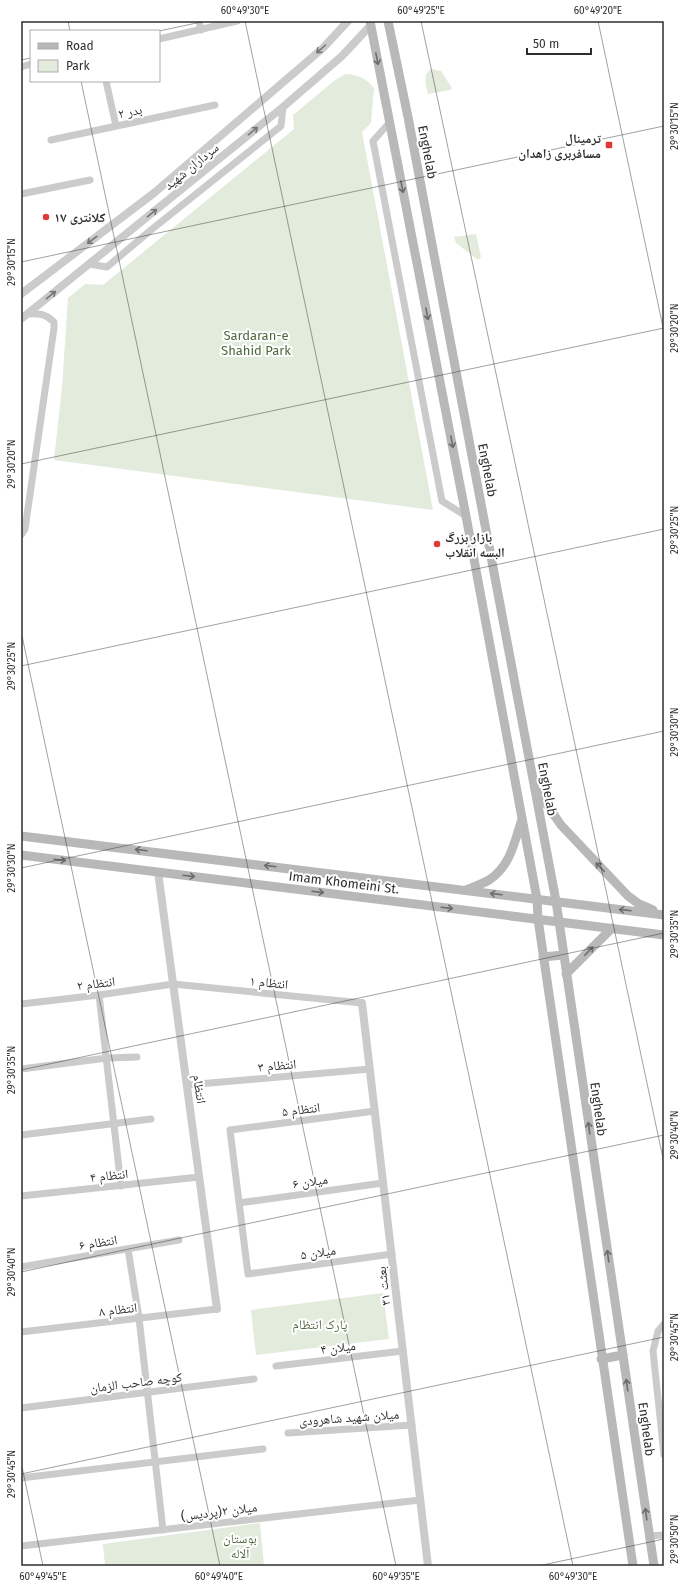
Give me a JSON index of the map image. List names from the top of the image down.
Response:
{
  "streets": {
    "main road": ["Enghelab", "Imam Khomeini St."],
    "street": [
      "بدر ۲",
      "سرداران شهید",
      "انتظام ۱",
      "انتظام ۲",
      "انتظام ۳",
      "انتظام",
      "انتظام ۵",
      "انتظام ۴",
      "میلان ۶",
      "انتظام ۶",
      "میلان ۵",
      "بعثت ۳۱",
      "انتظام ۸",
      "میلان ۴",
      "کوچه صاحب الزمان",
      "میلان شهید شاهرودی",
      "میلان ۲(پردیس)"
    ]
  },
  "crossings": [
    ["Enghelab", "Imam Khomeini St."],
    ["Imam Khomeini St.", "انتظام"],
    ["انتظام ۱", "انتظام ۲"],
    ["انتظام ۱", "انتظام"],
    ["انتظام ۱", "بعثت ۳۱"],
    ["انتظام ۲", "انتظام"],
    ["انتظام ۳", "انتظام"],
    ["انتظام ۳", "بعثت ۳۱"],
    ["انتظام", "انتظام ۴"],
    ["انتظام", "انتظام ۸"],
    ["انتظام ۵", "میلان ۶"],
    ["انتظام ۵", "میلان ۵"],
    ["انتظام ۵", "بعثت ۳۱"],
    ["میلان ۶", "میلان ۵"],
    ["میلان ۶", "بعثت ۳۱"],
    ["میلان ۵", "بعثت ۳۱"],
    ["بعثت ۳۱", "میلان ۴"],
    ["بعثت ۳۱", "میلان شهید شاهرودی"],
    ["بعثت ۳۱", "میلان ۲(پردیس)"]
  ],
  "parks": ["Sardaran-e Shahid Park", "پارک انتظام", "بوستان آلاله"],
  "places": {
    "transit": ["ترمینال مسافربری زاهدان"],
    "other": ["کلانتری ۱۷", "بازار بزرگ البسه انقلاب"]
  },
  "legend": ["Road", "Park"],
  "scale_bar": "50 m",
  "coordinates": [
    "60°49'30\"E",
    "60°49'25\"E",
    "60°49'20\"E",
    "29°30'15\"N",
    "29°30'20\"N",
    "29°30'25\"N",
    "29°30'30\"N",
    "29°30'35\"N",
    "29°30'40\"N",
    "29°30'45\"N",
    "29°30'50\"N",
    "60°49'45\"E",
    "60°49'40\"E",
    "60°49'35\"E"
  ]
}
